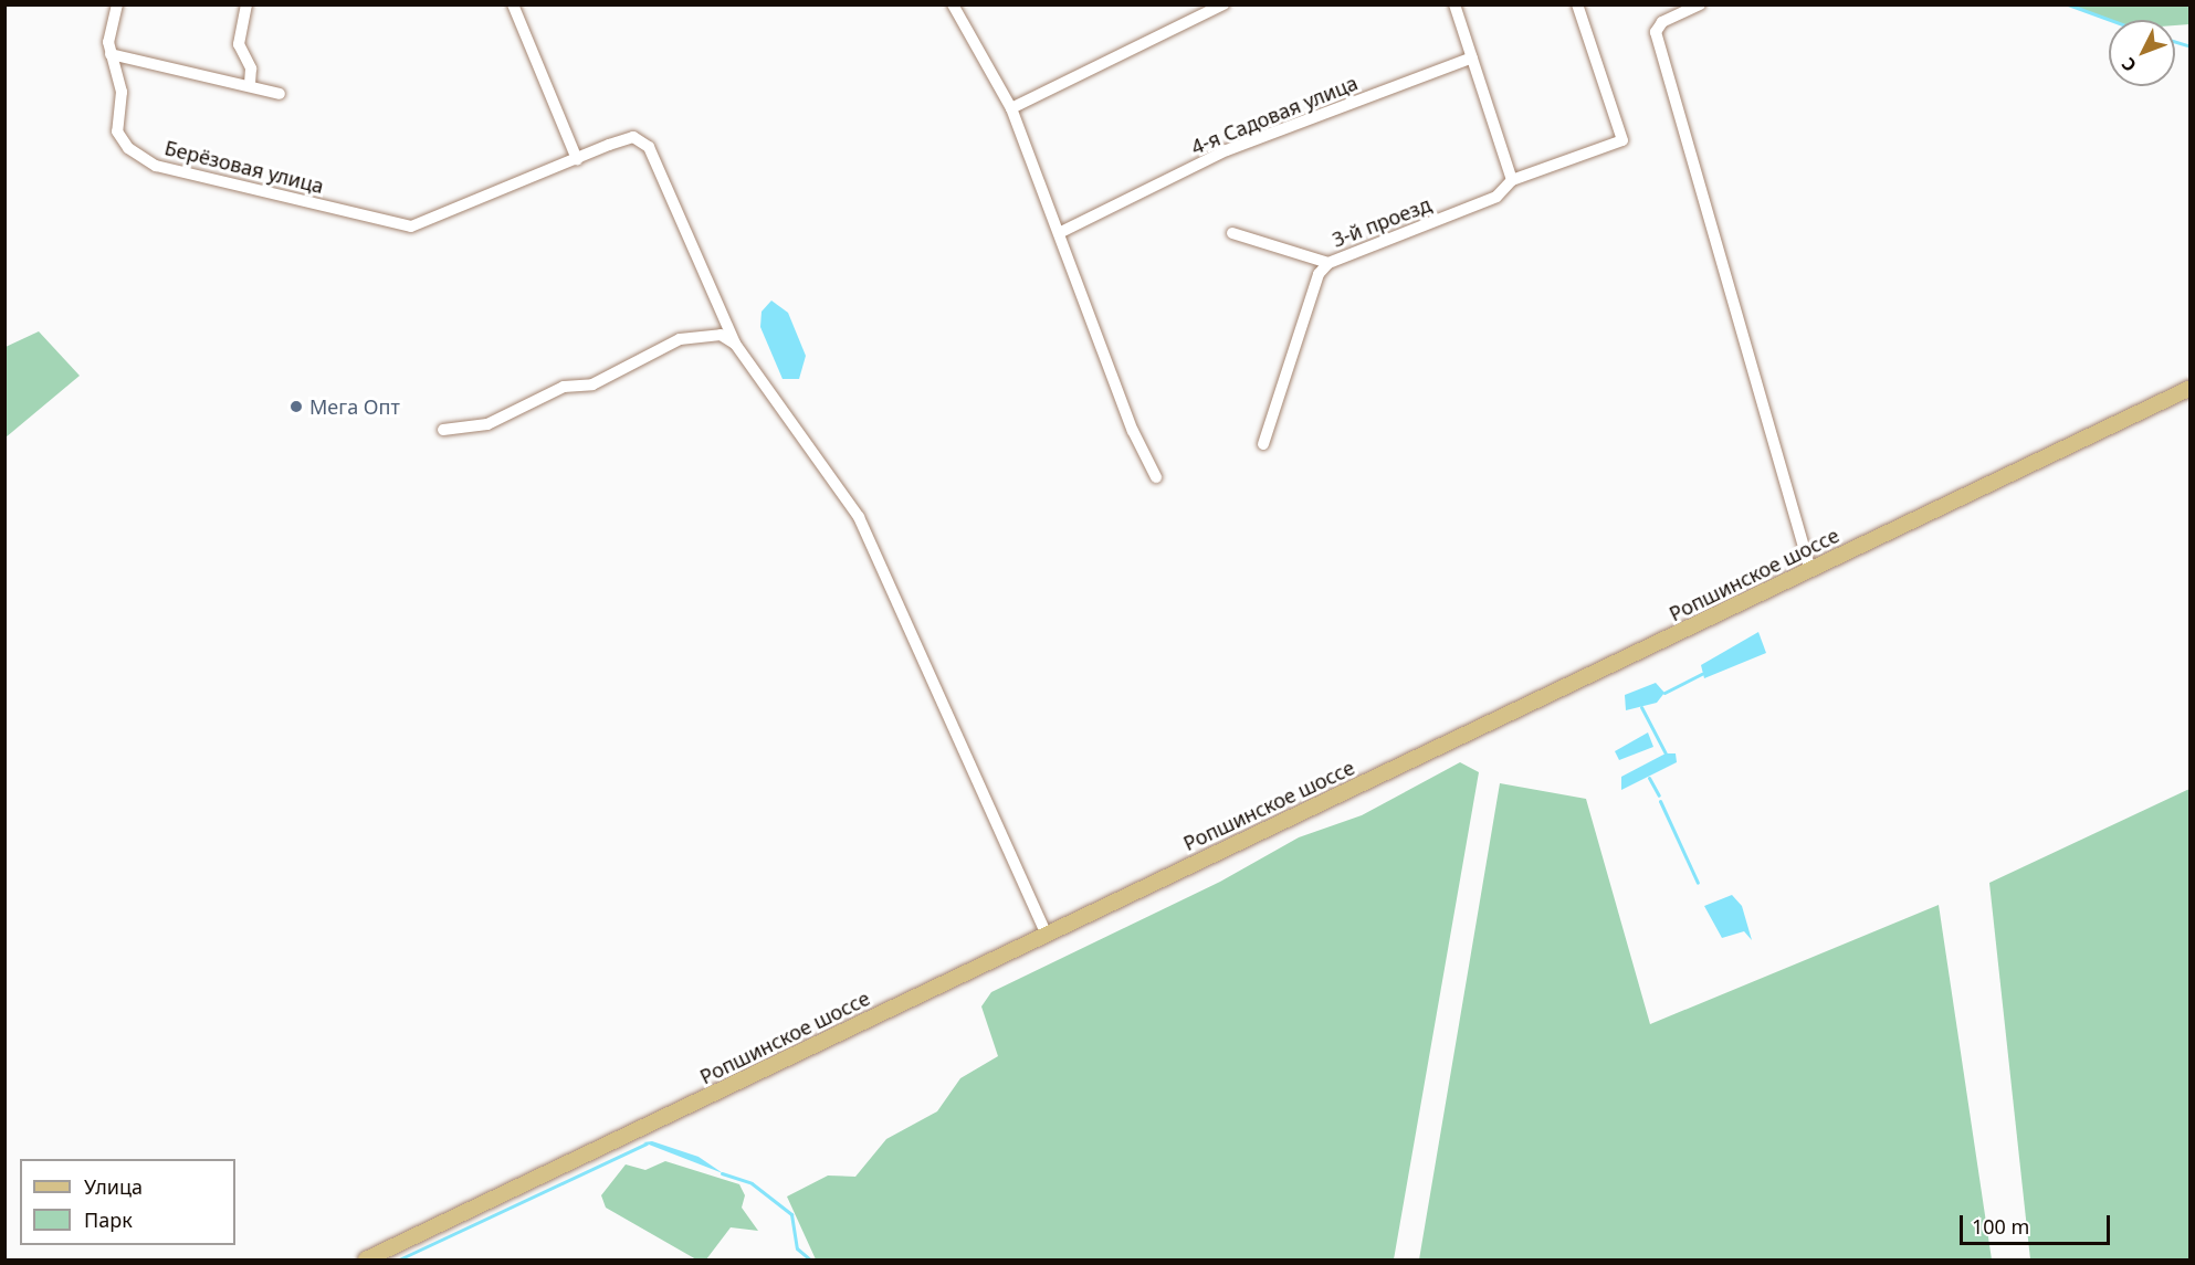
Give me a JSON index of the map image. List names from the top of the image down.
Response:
{
  "streets": {
    "main road": ["Ропшинское шоссе"],
    "street": ["4-я Садовая улица", "Берёзовая улица", "3-й проезд"]
  },
  "places": ["Мега Опт"],
  "legend": ["Улица", "Парк"],
  "scale_bar": "100 m",
  "north": "bottom left"
}
